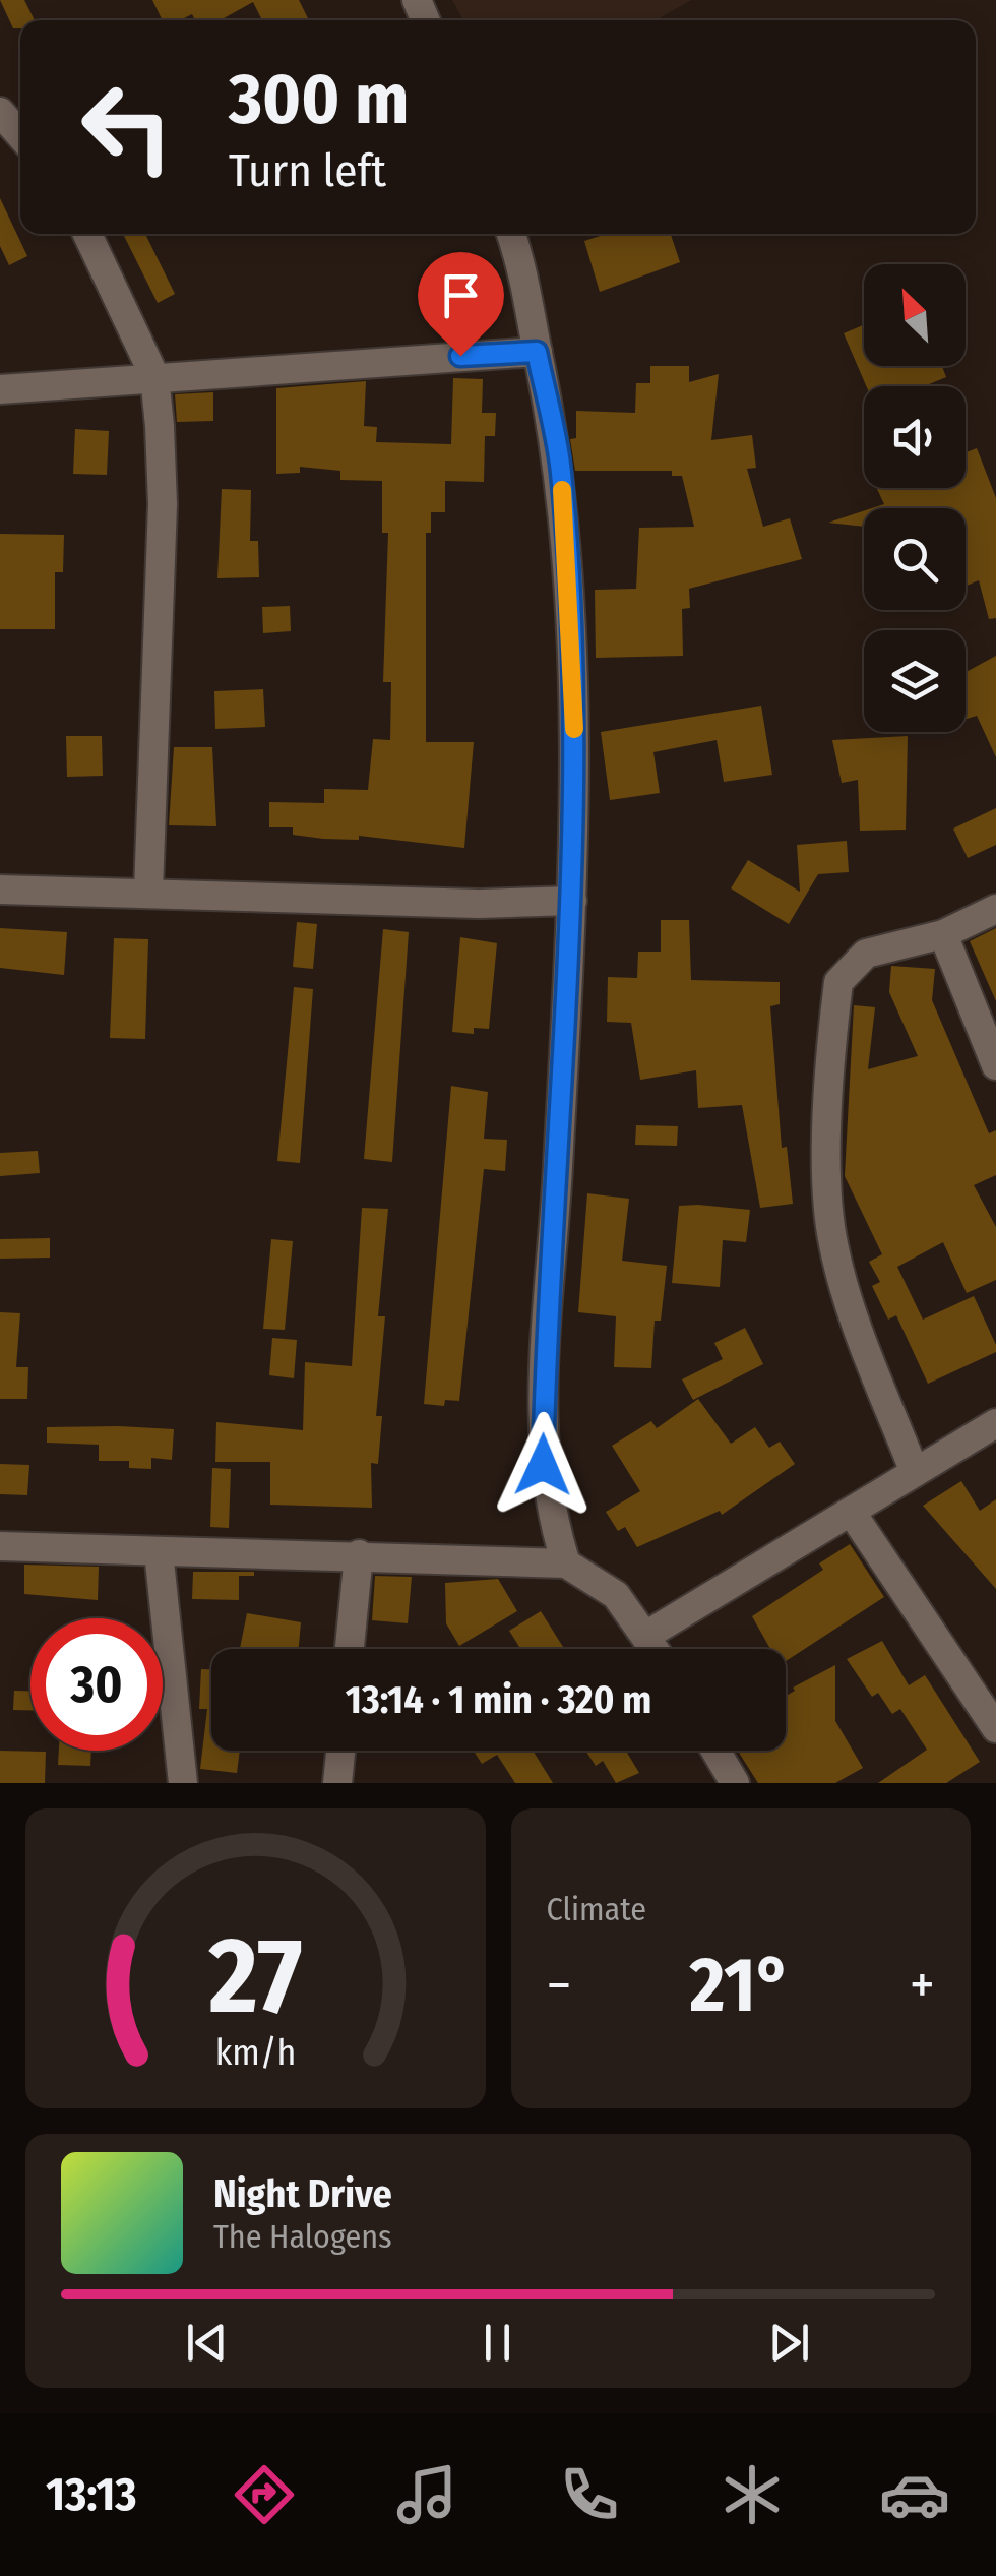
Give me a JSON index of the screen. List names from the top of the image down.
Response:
{
  "north": "top left",
  "page": {
    "turn": ["300 m", "Turn left"],
    "limit": "30",
    "trip": "13:14 · 1 min · 320 m",
    "tile": "Climate",
    "heat": ["−", "21°", "+"],
    "song": ["Night Drive", "The Halogens"],
    "tabs": "13:13",
    "gauge": ["27", "km/h"]
  }
}
